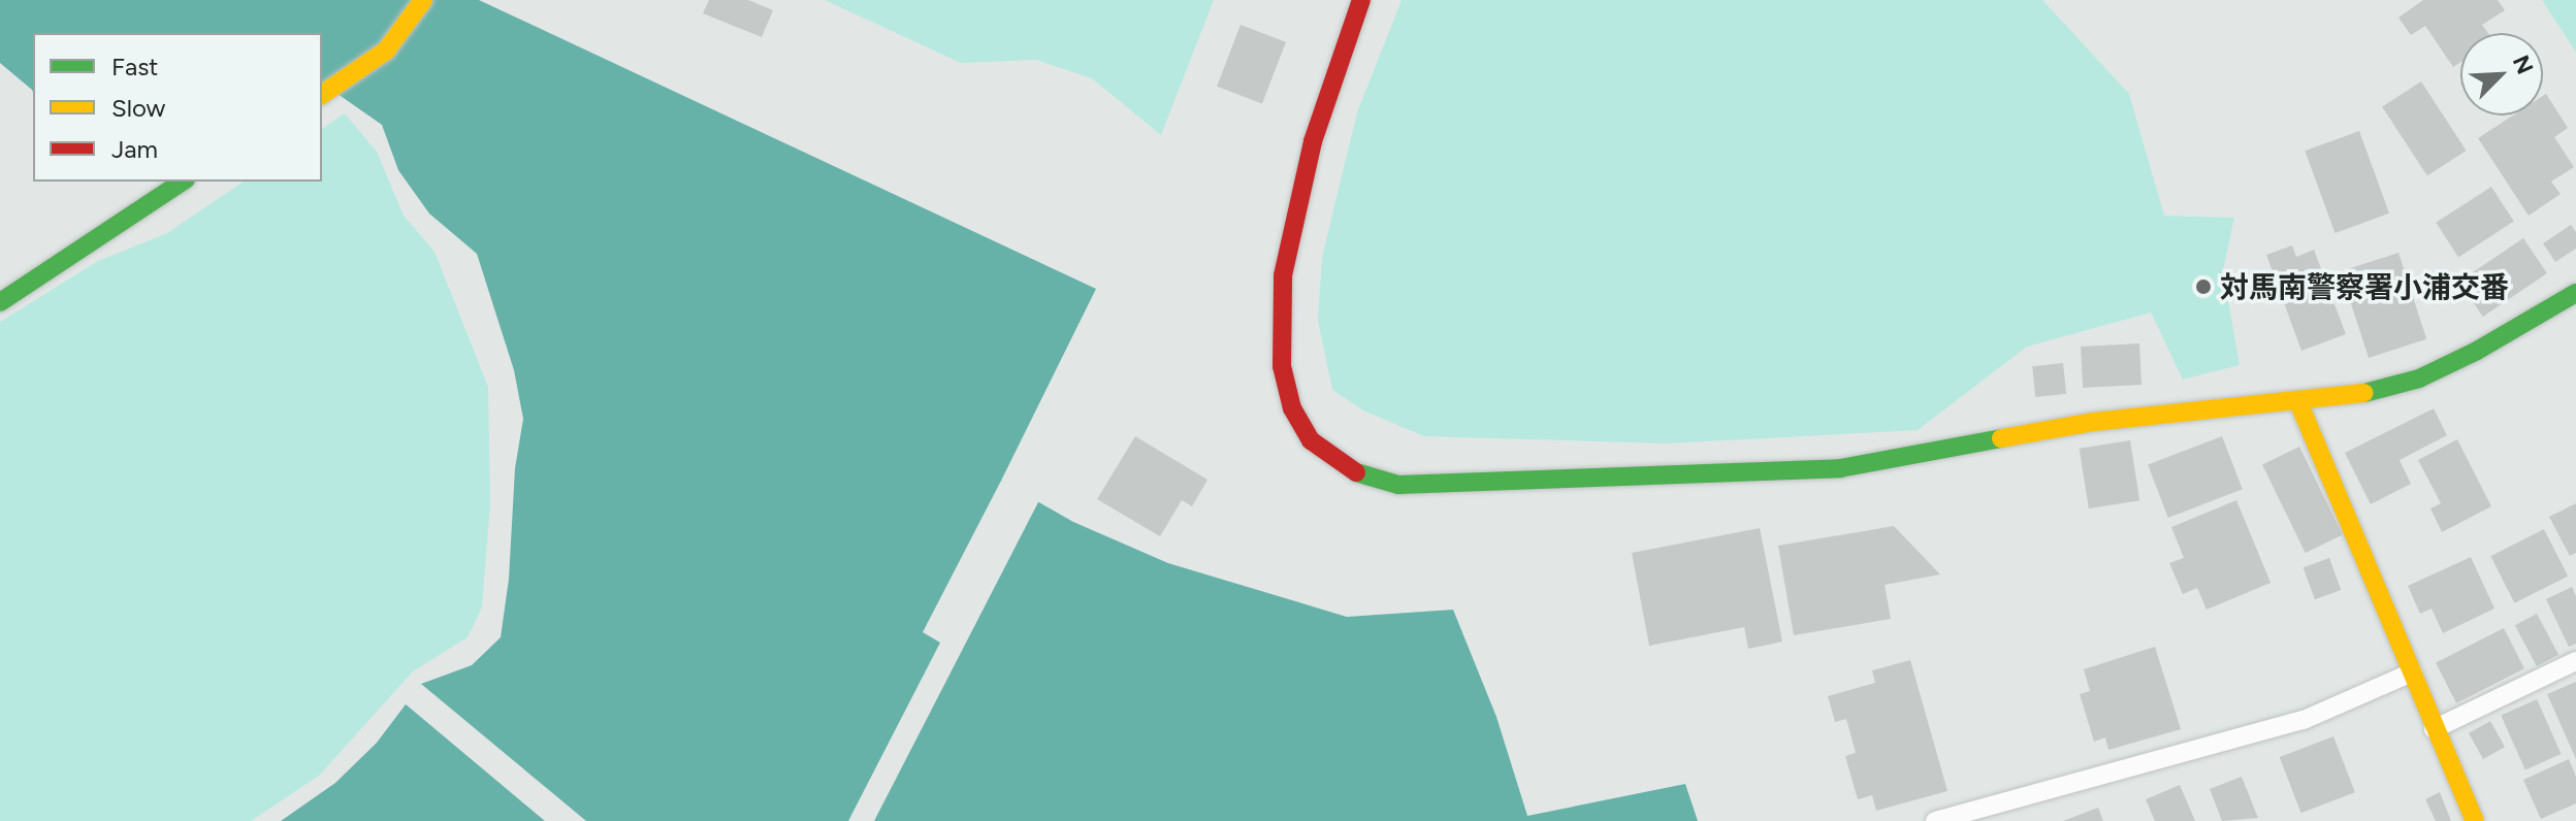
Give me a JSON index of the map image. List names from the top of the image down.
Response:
{
  "places": ["対馬南警察署小浦交番"],
  "legend": ["Fast", "Slow", "Jam"],
  "north": "top right"
}
